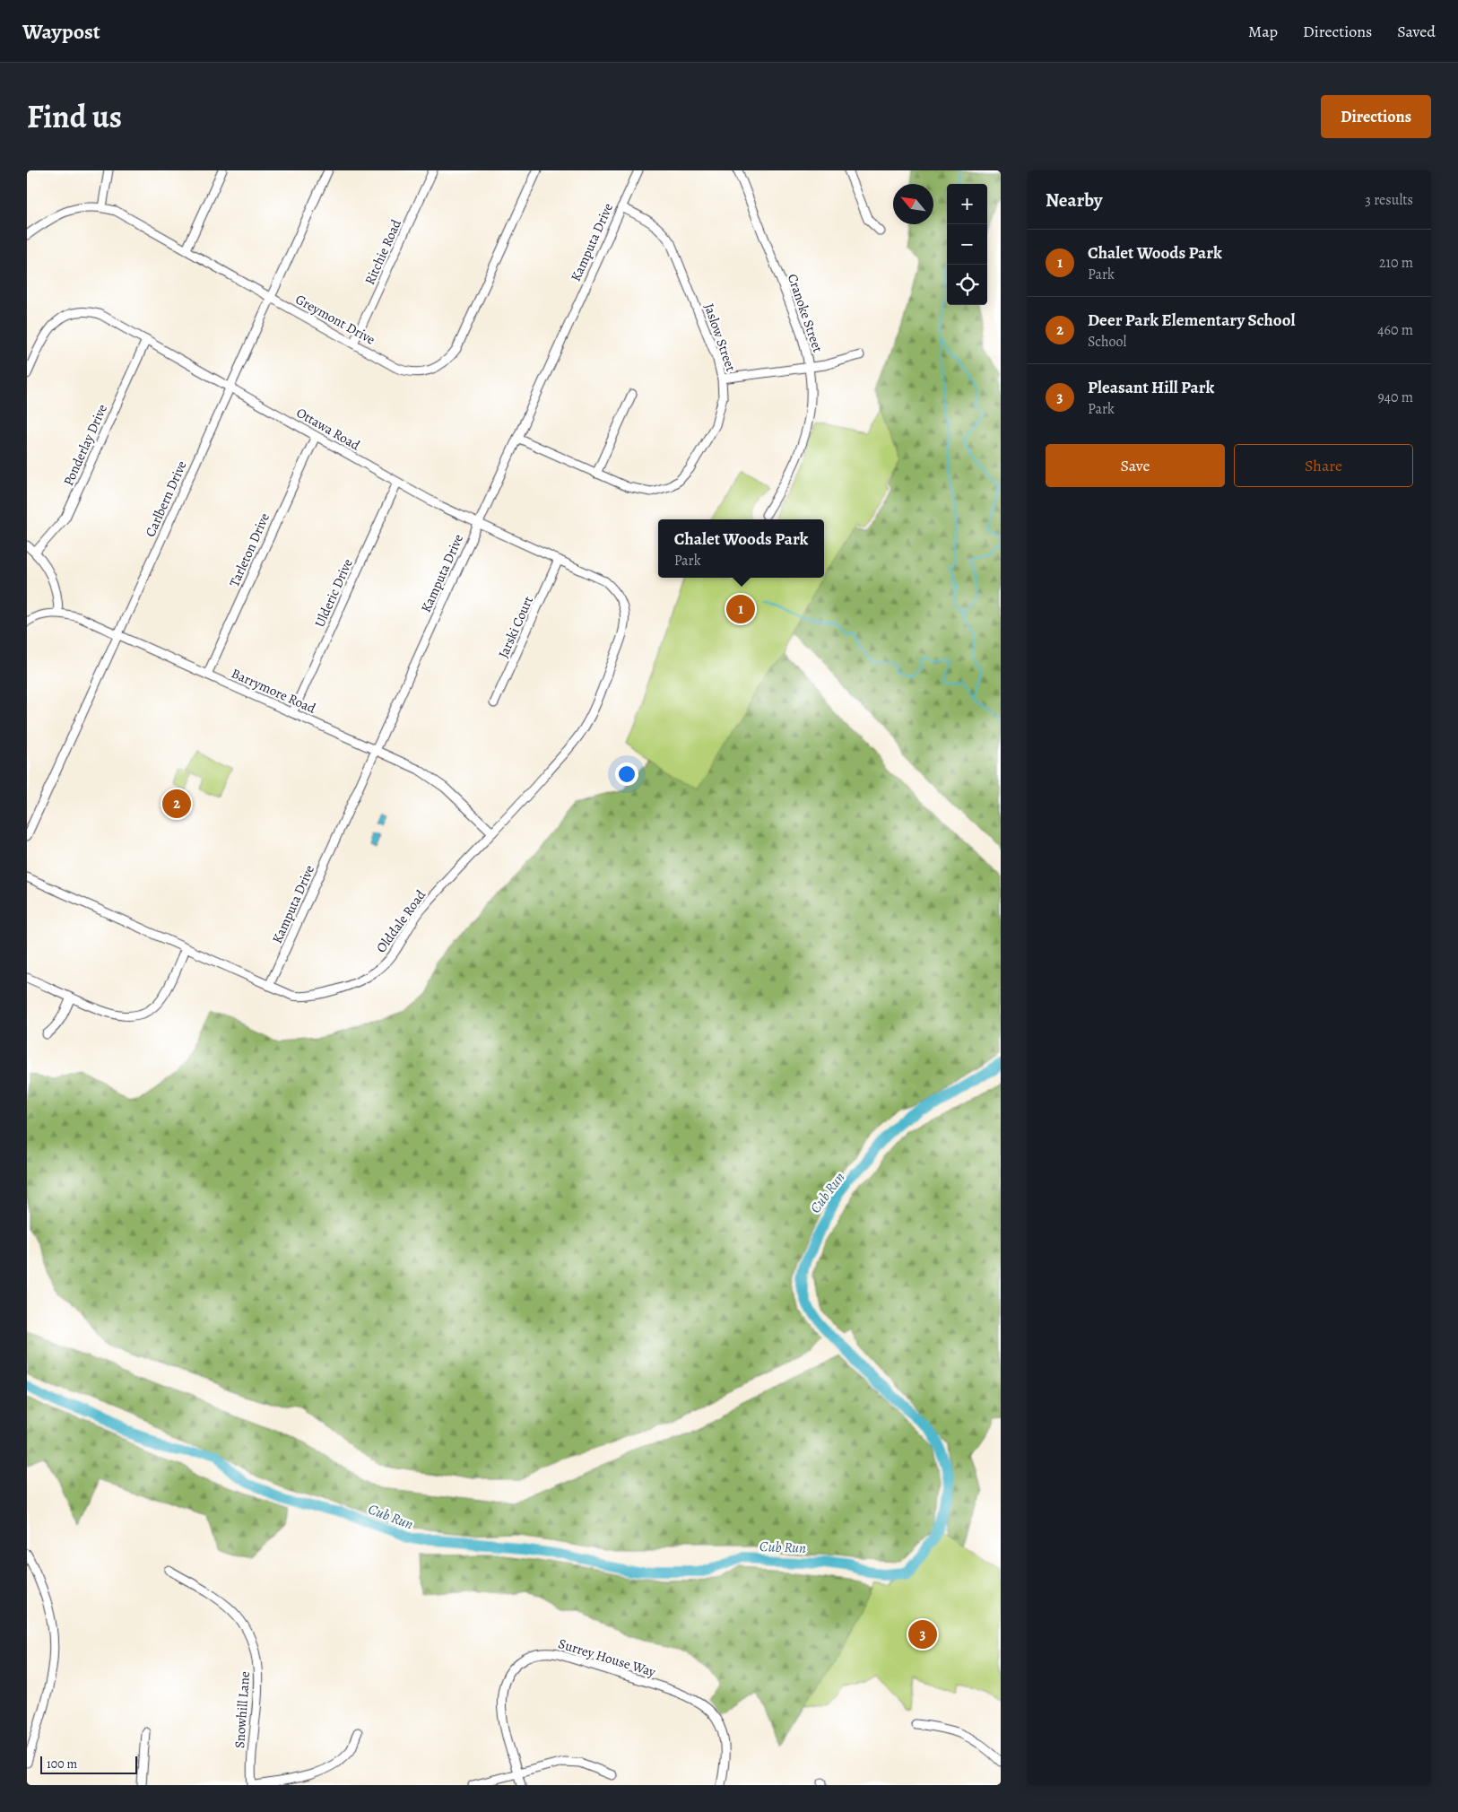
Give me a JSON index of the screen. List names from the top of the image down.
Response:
{
  "streets": {
    "street": [
      "Kamputa Drive",
      "Ritchie Road",
      "Cranoke Street",
      "Greymont Drive",
      "Jaslow Street",
      "Ottawa Road",
      "Ponderlay Drive",
      "Carlbern Drive",
      "Tarleton Drive",
      "Ulderic Drive",
      "Jarski Court",
      "Barrymore Road",
      "Olddale Road",
      "Surrey House Way",
      "Snowhill Lane"
    ]
  },
  "crossings": [
    ["Kamputa Drive", "Jaslow Street"],
    ["Kamputa Drive", "Ottawa Road"],
    ["Kamputa Drive", "Barrymore Road"],
    ["Kamputa Drive", "Olddale Road"],
    ["Ritchie Road", "Greymont Drive"],
    ["Greymont Drive", "Carlbern Drive"],
    ["Ottawa Road", "Ponderlay Drive"],
    ["Ottawa Road", "Carlbern Drive"],
    ["Ottawa Road", "Tarleton Drive"],
    ["Ottawa Road", "Ulderic Drive"],
    ["Ottawa Road", "Jarski Court"],
    ["Ottawa Road", "Olddale Road"],
    ["Carlbern Drive", "Barrymore Road"],
    ["Tarleton Drive", "Barrymore Road"],
    ["Ulderic Drive", "Barrymore Road"],
    ["Barrymore Road", "Olddale Road"]
  ],
  "water": ["Cub Run"],
  "scale_bar": "100 m",
  "north": "top left",
  "page": {
    "header": "Waypost",
    "nav": ["Map", "Directions", "Saved"],
    "title": "Find us",
    "buttons": [
      "Directions",
      ["Save", "Share"]
    ],
    "heading": ["Nearby", "3 results"],
    "map_buttons": ["+", "−"],
    "list": [
      {
        "mark": "1",
        "name": "Chalet Woods Park",
        "note": "Park",
        "value": "210 m"
      },
      {
        "mark": "2",
        "name": "Deer Park Elementary School",
        "note": "School",
        "value": "460 m"
      },
      {
        "mark": "3",
        "name": "Pleasant Hill Park",
        "note": "Park",
        "value": "940 m"
      }
    ],
    "popup": ["Chalet Woods Park", "Park"],
    "pins": ["1", "2", "3"],
    "scale": "100 m"
  }
}
